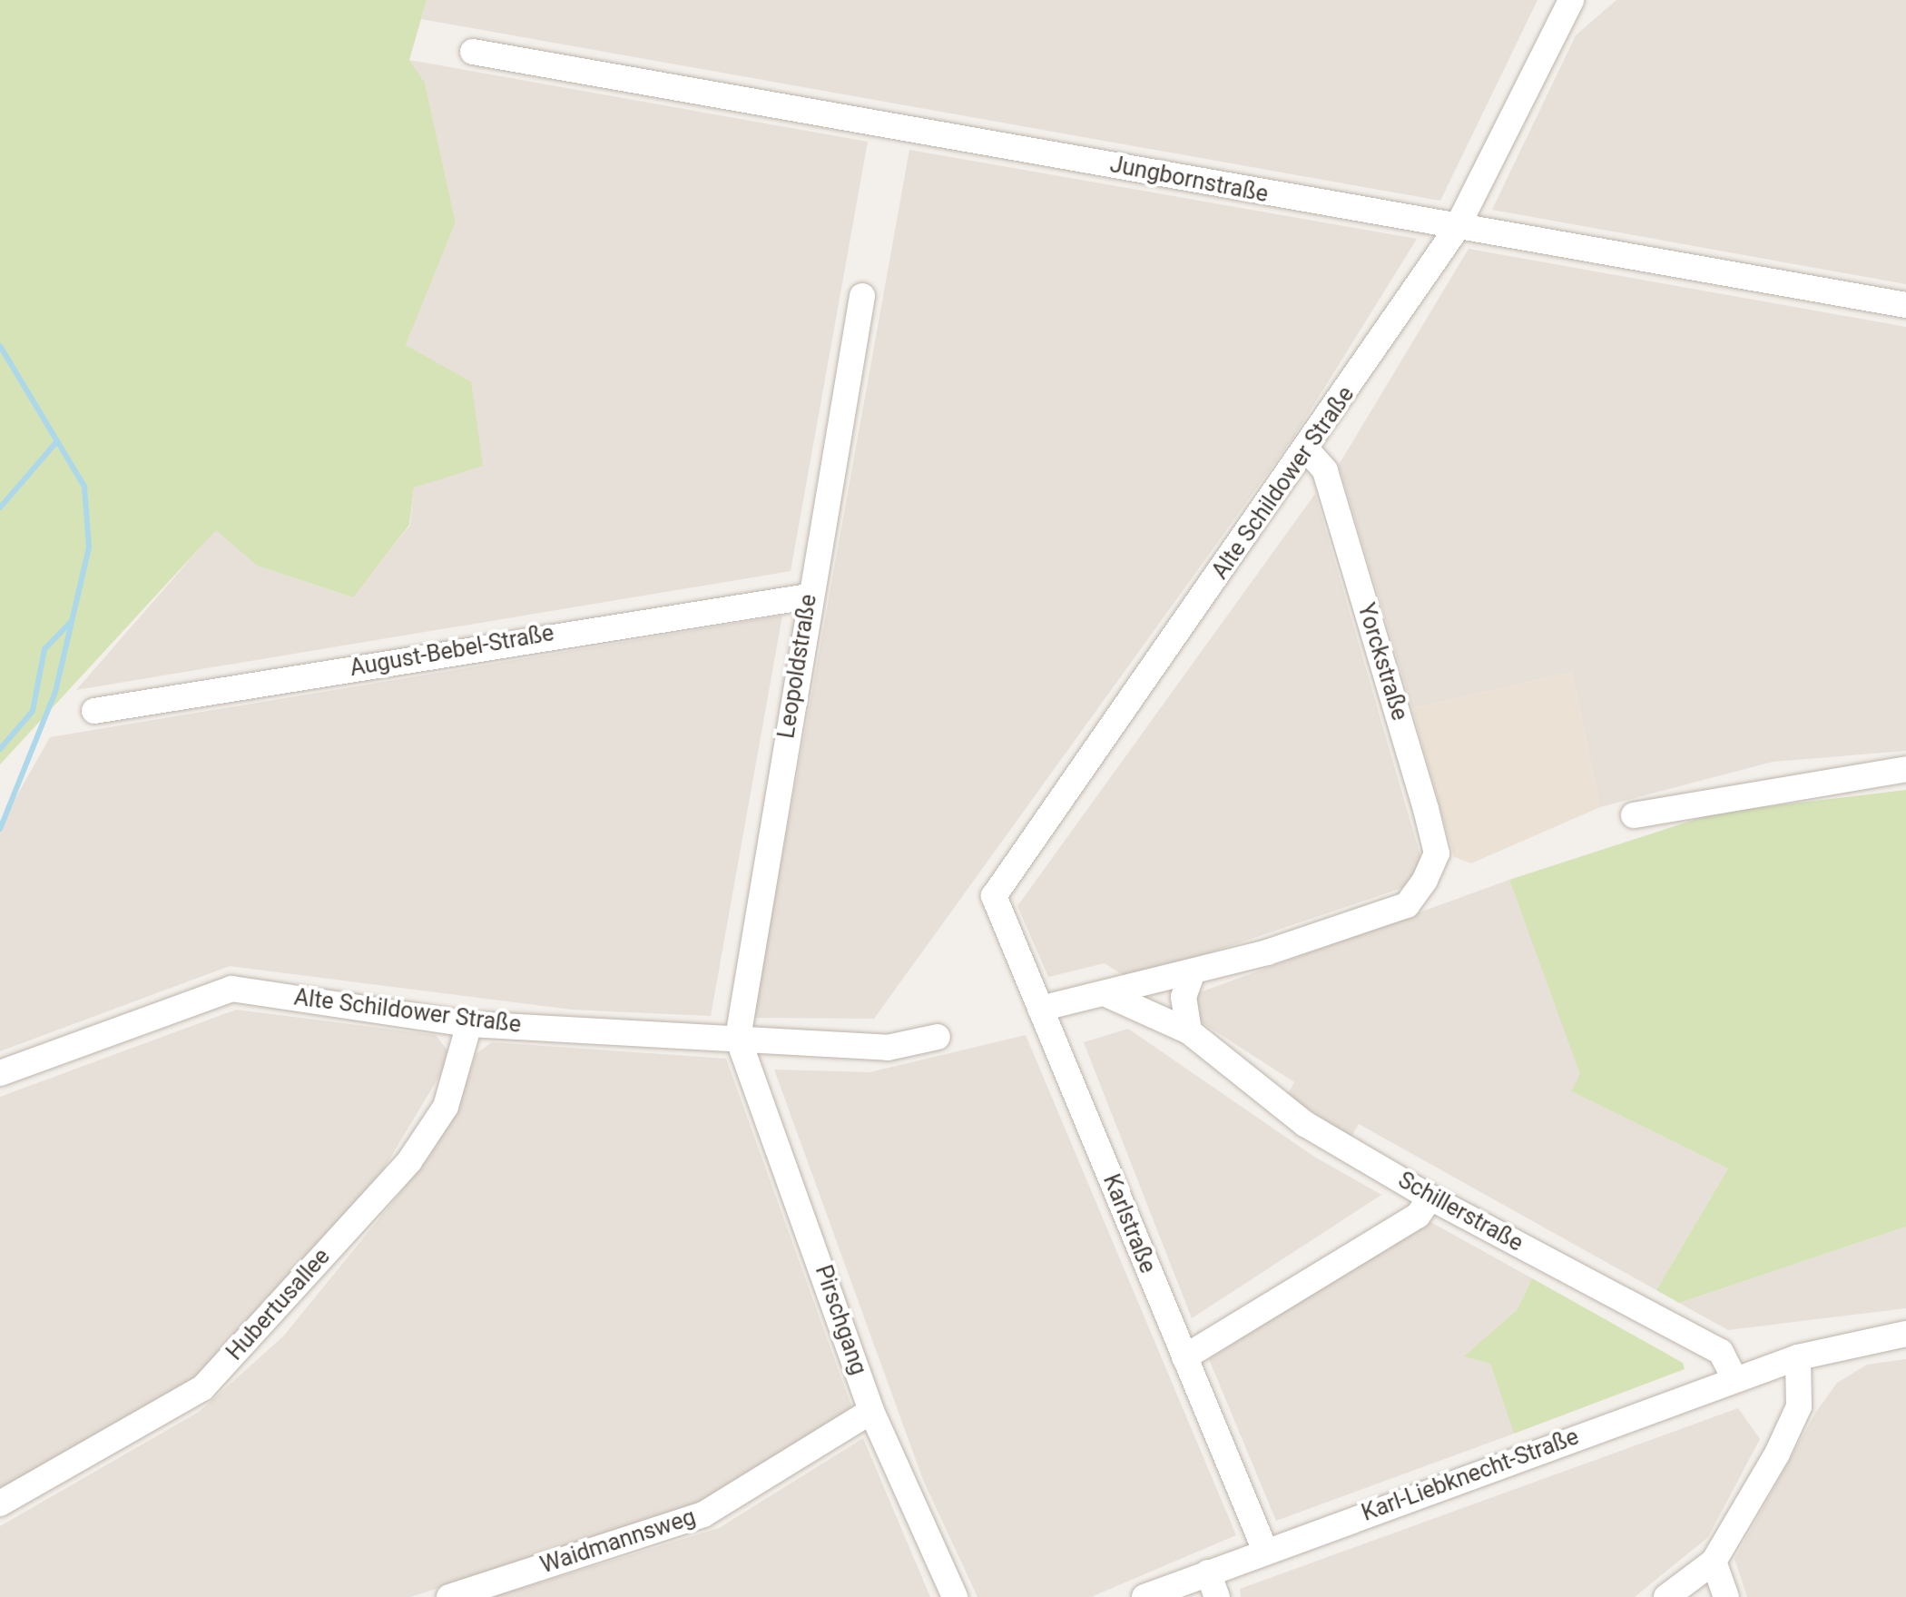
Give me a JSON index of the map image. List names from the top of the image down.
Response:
{
  "streets": {
    "street": [
      "Jungbornstraße",
      "Alte Schildower Straße",
      "August-Bebel-Straße",
      "Yorckstraße",
      "Leopoldstraße",
      "Schillerstraße",
      "Karlstraße",
      "Hubertusallee",
      "Pirschgang",
      "Karl-Liebknecht-Straße",
      "Waidmannsweg"
    ]
  },
  "crossings": [
    ["Jungbornstraße", "Alte Schildower Straße"],
    ["Alte Schildower Straße", "Yorckstraße"],
    ["Alte Schildower Straße", "Leopoldstraße"],
    ["Alte Schildower Straße", "Karlstraße"],
    ["Alte Schildower Straße", "Hubertusallee"],
    ["Alte Schildower Straße", "Pirschgang"],
    ["August-Bebel-Straße", "Leopoldstraße"],
    ["Leopoldstraße", "Pirschgang"],
    ["Schillerstraße", "Karl-Liebknecht-Straße"],
    ["Karlstraße", "Karl-Liebknecht-Straße"],
    ["Pirschgang", "Waidmannsweg"]
  ]
}
